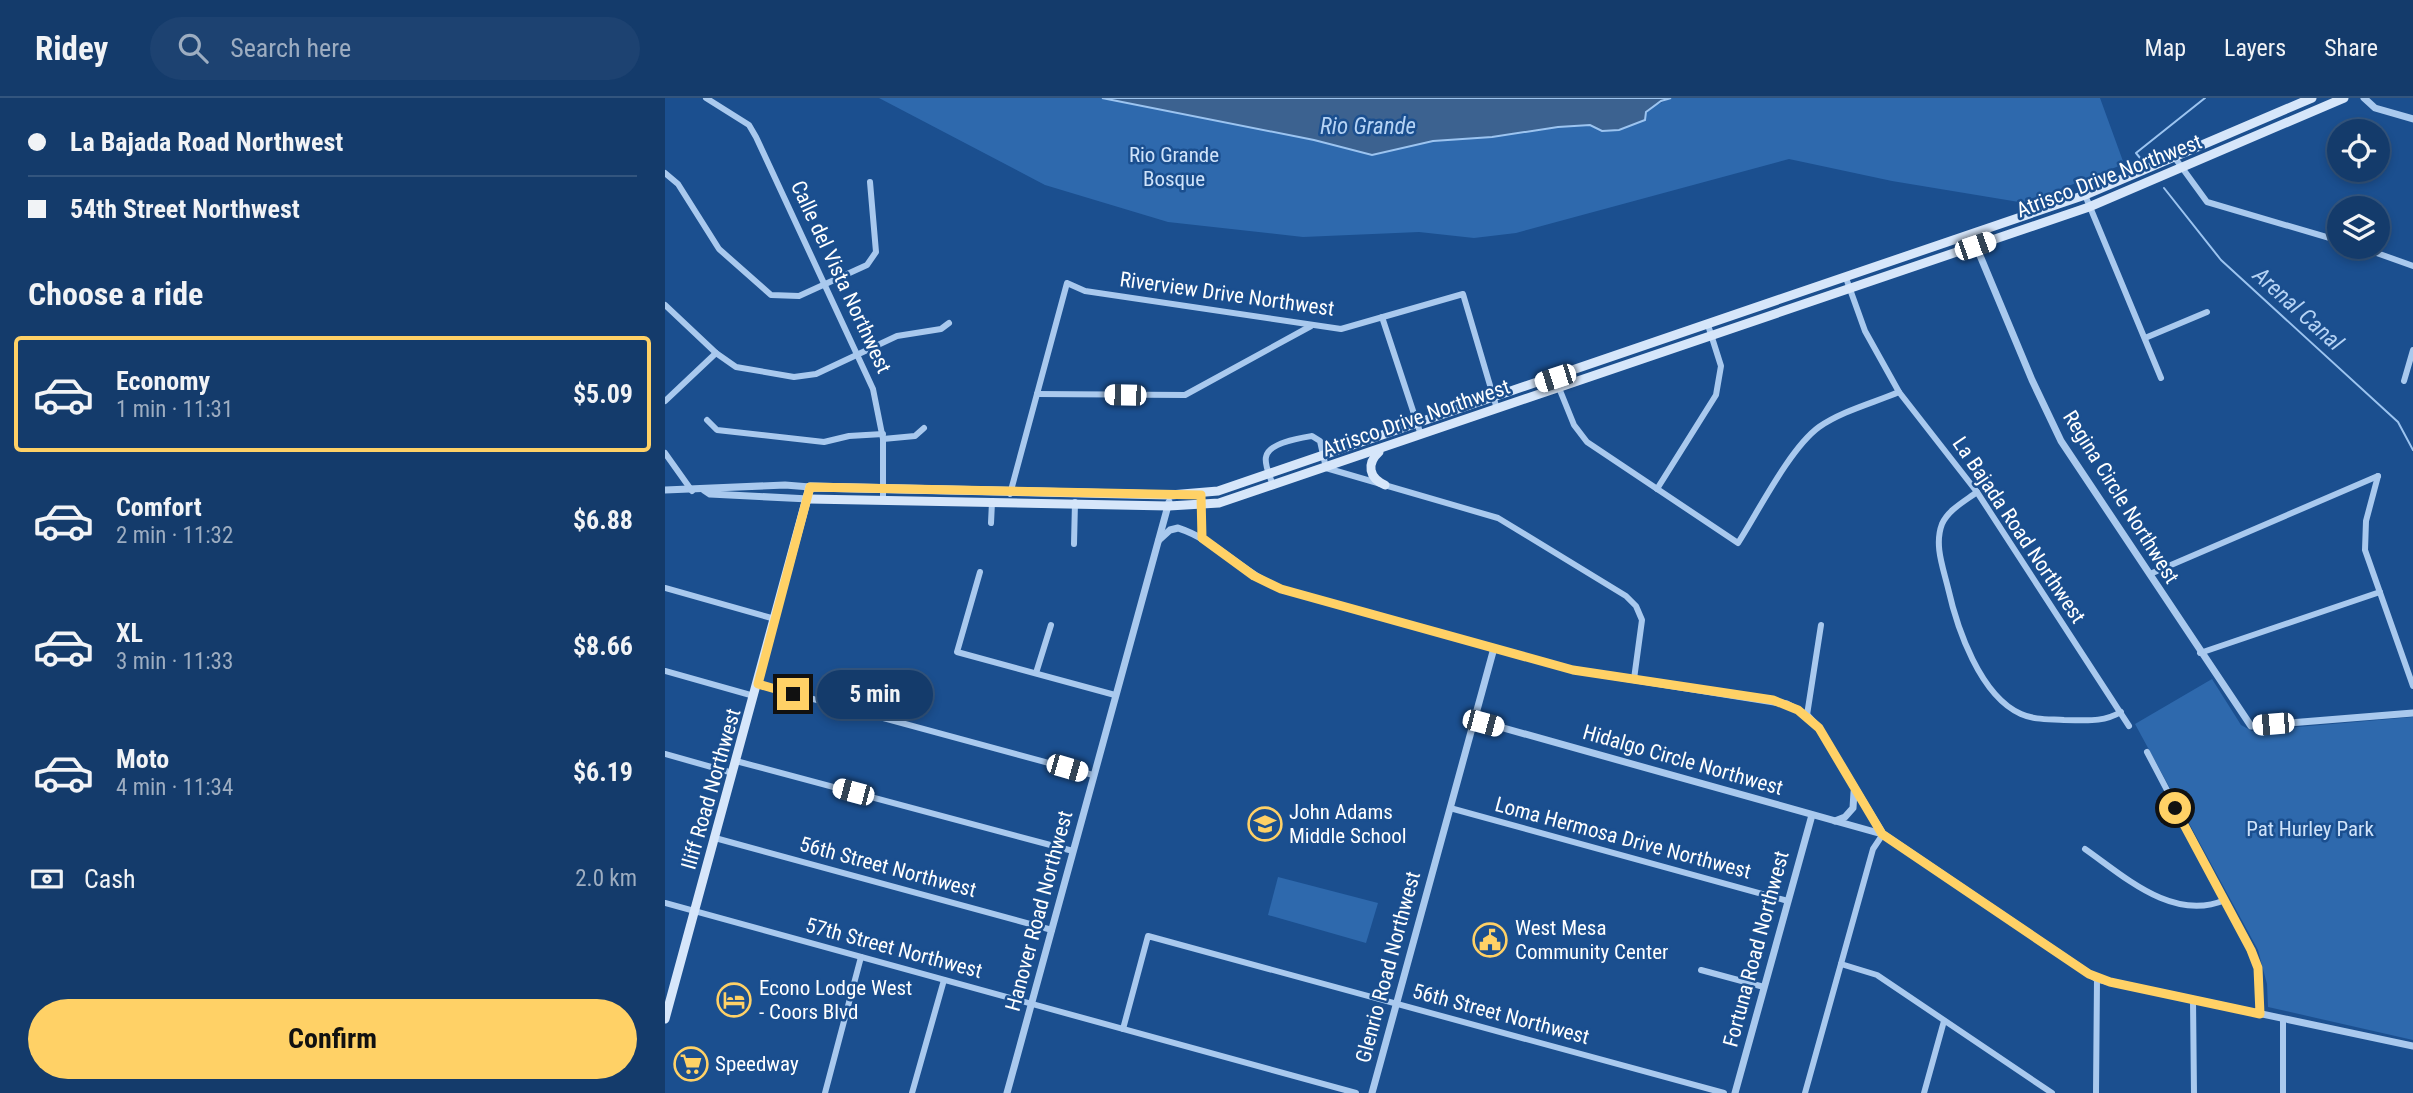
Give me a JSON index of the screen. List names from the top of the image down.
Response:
{
  "streets": {
    "main road": ["Atrisco Drive Northwest", "Iliff Road Northwest"],
    "street": [
      "Calle del Vista Northwest",
      "Riverview Drive Northwest",
      "Regina Circle Northwest",
      "La Bajada Road Northwest",
      "Hidalgo Circle Northwest",
      "Loma Hermosa Drive Northwest",
      "56th Street Northwest",
      "Hanover Road Northwest",
      "57th Street Northwest",
      "Fortuna Road Northwest",
      "Glenrio Road Northwest"
    ]
  },
  "crossings": [
    ["Atrisco Drive Northwest", "Calle del Vista Northwest"],
    ["Atrisco Drive Northwest", "Riverview Drive Northwest"],
    ["Atrisco Drive Northwest", "Regina Circle Northwest"],
    ["Atrisco Drive Northwest", "La Bajada Road Northwest"],
    ["Atrisco Drive Northwest", "Iliff Road Northwest"],
    ["Atrisco Drive Northwest", "Hanover Road Northwest"],
    ["Hidalgo Circle Northwest", "Fortuna Road Northwest"],
    ["Hidalgo Circle Northwest", "Glenrio Road Northwest"],
    ["Iliff Road Northwest", "56th Street Northwest"],
    ["Iliff Road Northwest", "57th Street Northwest"],
    ["Loma Hermosa Drive Northwest", "Fortuna Road Northwest"],
    ["Loma Hermosa Drive Northwest", "Glenrio Road Northwest"],
    ["56th Street Northwest", "Hanover Road Northwest"],
    ["56th Street Northwest", "57th Street Northwest"],
    ["56th Street Northwest", "Glenrio Road Northwest"],
    ["Hanover Road Northwest", "57th Street Northwest"]
  ],
  "water": ["Rio Grande", "Arenal Canal"],
  "parks": ["Rio Grande Bosque", "Pat Hurley Park"],
  "places": {
    "school or university": ["John Adams Middle School"],
    "public building": ["West Mesa Community Center"],
    "hotel": ["Econo Lodge West - Coors Blvd"],
    "supermarket": ["Speedway"]
  },
  "page": {
    "header": "Ridey",
    "search": "Search here",
    "nav": ["Map", "Layers", "Share"],
    "banner": ["La Bajada Road Northwest", "54th Street Northwest"],
    "heading": "Choose a ride",
    "list": [
      {
        "name": "Economy",
        "note": "1 min · 11:31",
        "value": "$5.09"
      },
      {
        "name": "Comfort",
        "note": "2 min · 11:32",
        "value": "$6.88"
      },
      {
        "name": "XL",
        "note": "3 min · 11:33",
        "value": "$8.66"
      },
      {
        "name": "Moto",
        "note": "4 min · 11:34",
        "value": "$6.19"
      }
    ],
    "bubble": "5 min",
    "pay": ["Cash", "2.0 km"],
    "buttons": "Confirm"
  }
}
